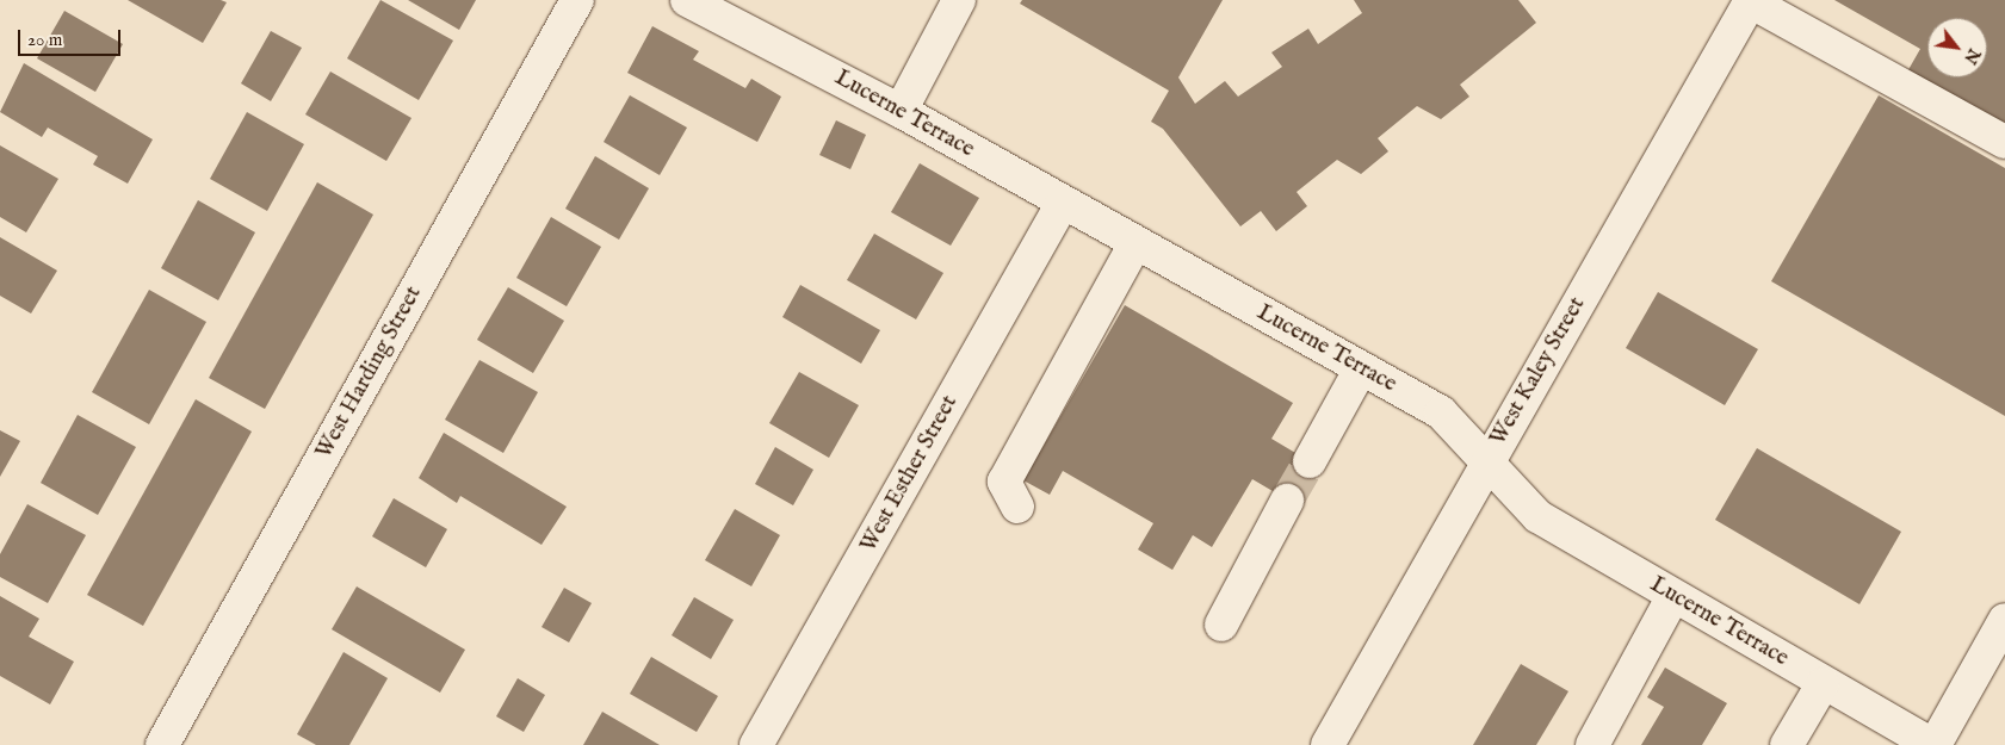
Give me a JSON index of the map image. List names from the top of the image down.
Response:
{
  "streets": {
    "street": [
      "Lucerne Terrace",
      "West Kaley Street",
      "West Harding Street",
      "West Esther Street"
    ]
  },
  "crossings": [
    ["Lucerne Terrace", "West Kaley Street"],
    ["Lucerne Terrace", "West Esther Street"]
  ],
  "scale_bar": "20 m",
  "north": "bottom right"
}
